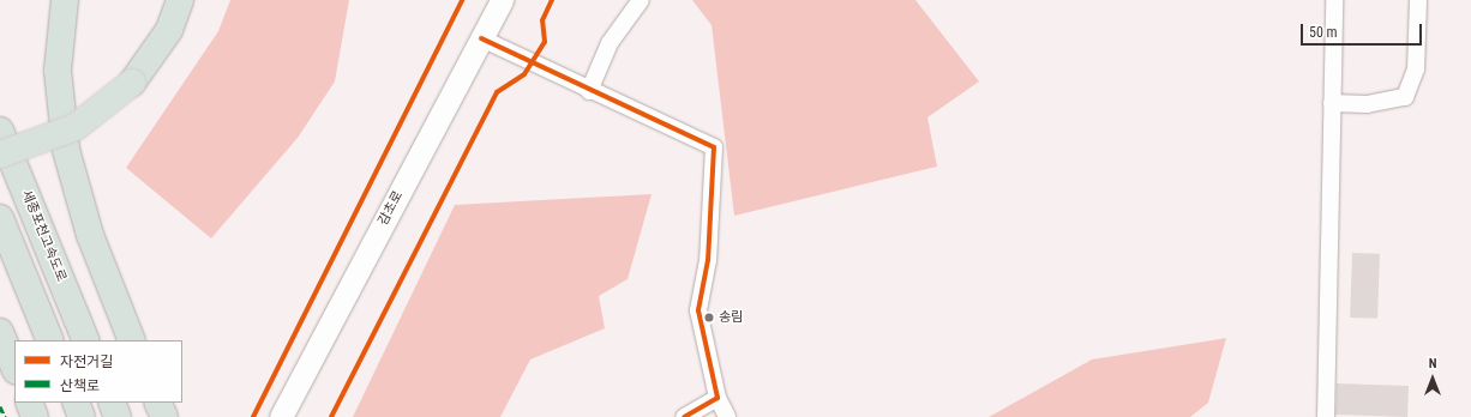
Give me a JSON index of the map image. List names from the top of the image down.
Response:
{
  "streets": {
    "highway": ["세종포천고속도로"],
    "main road": ["감초로"]
  },
  "places": ["송림"],
  "legend": ["자전거길", "산책로"],
  "scale_bar": "50 m",
  "north": "top"
}
